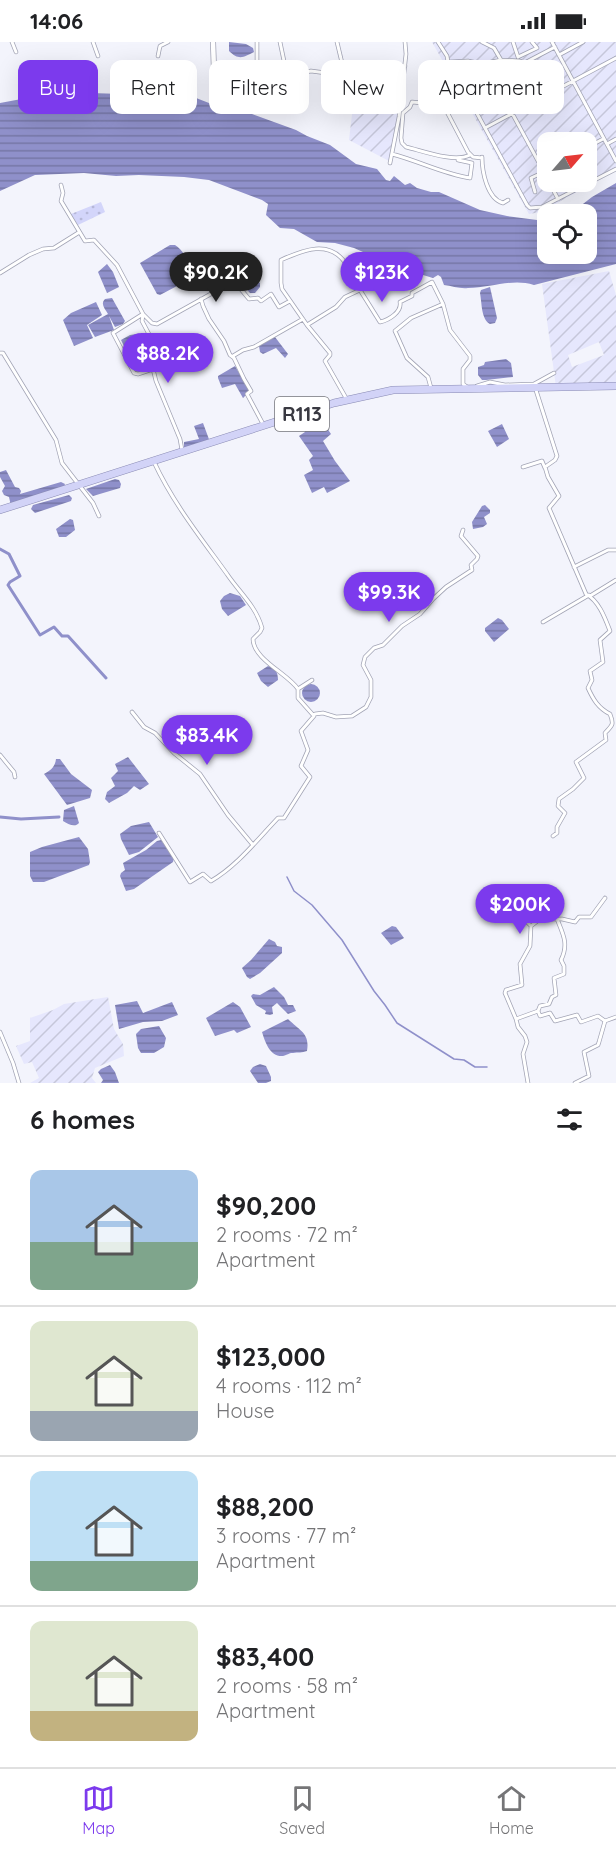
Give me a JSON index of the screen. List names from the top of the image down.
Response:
{
  "streets": {
    "main road": ["R113"]
  },
  "north": "top right",
  "page": {
    "status": "14:06",
    "chip": [
      "Buy",
      "Rent",
      "Filters",
      "New",
      "Apartment"
    ],
    "price": [
      "$90.2K",
      "$123K",
      "$88.2K",
      "$99.3K",
      "$83.4K",
      "$200K"
    ],
    "heading": "6 homes",
    "list": [
      {
        "name": "$90,200",
        "note": "2 rooms · 72 m² · Apartment"
      },
      {
        "name": "$123,000",
        "note": "4 rooms · 112 m² · House"
      },
      {
        "name": "$88,200",
        "note": "3 rooms · 77 m² · Apartment"
      },
      {
        "name": "$83,400",
        "note": "2 rooms · 58 m² · Apartment"
      }
    ],
    "tabs": ["Map", "Saved", "Home"]
  }
}
